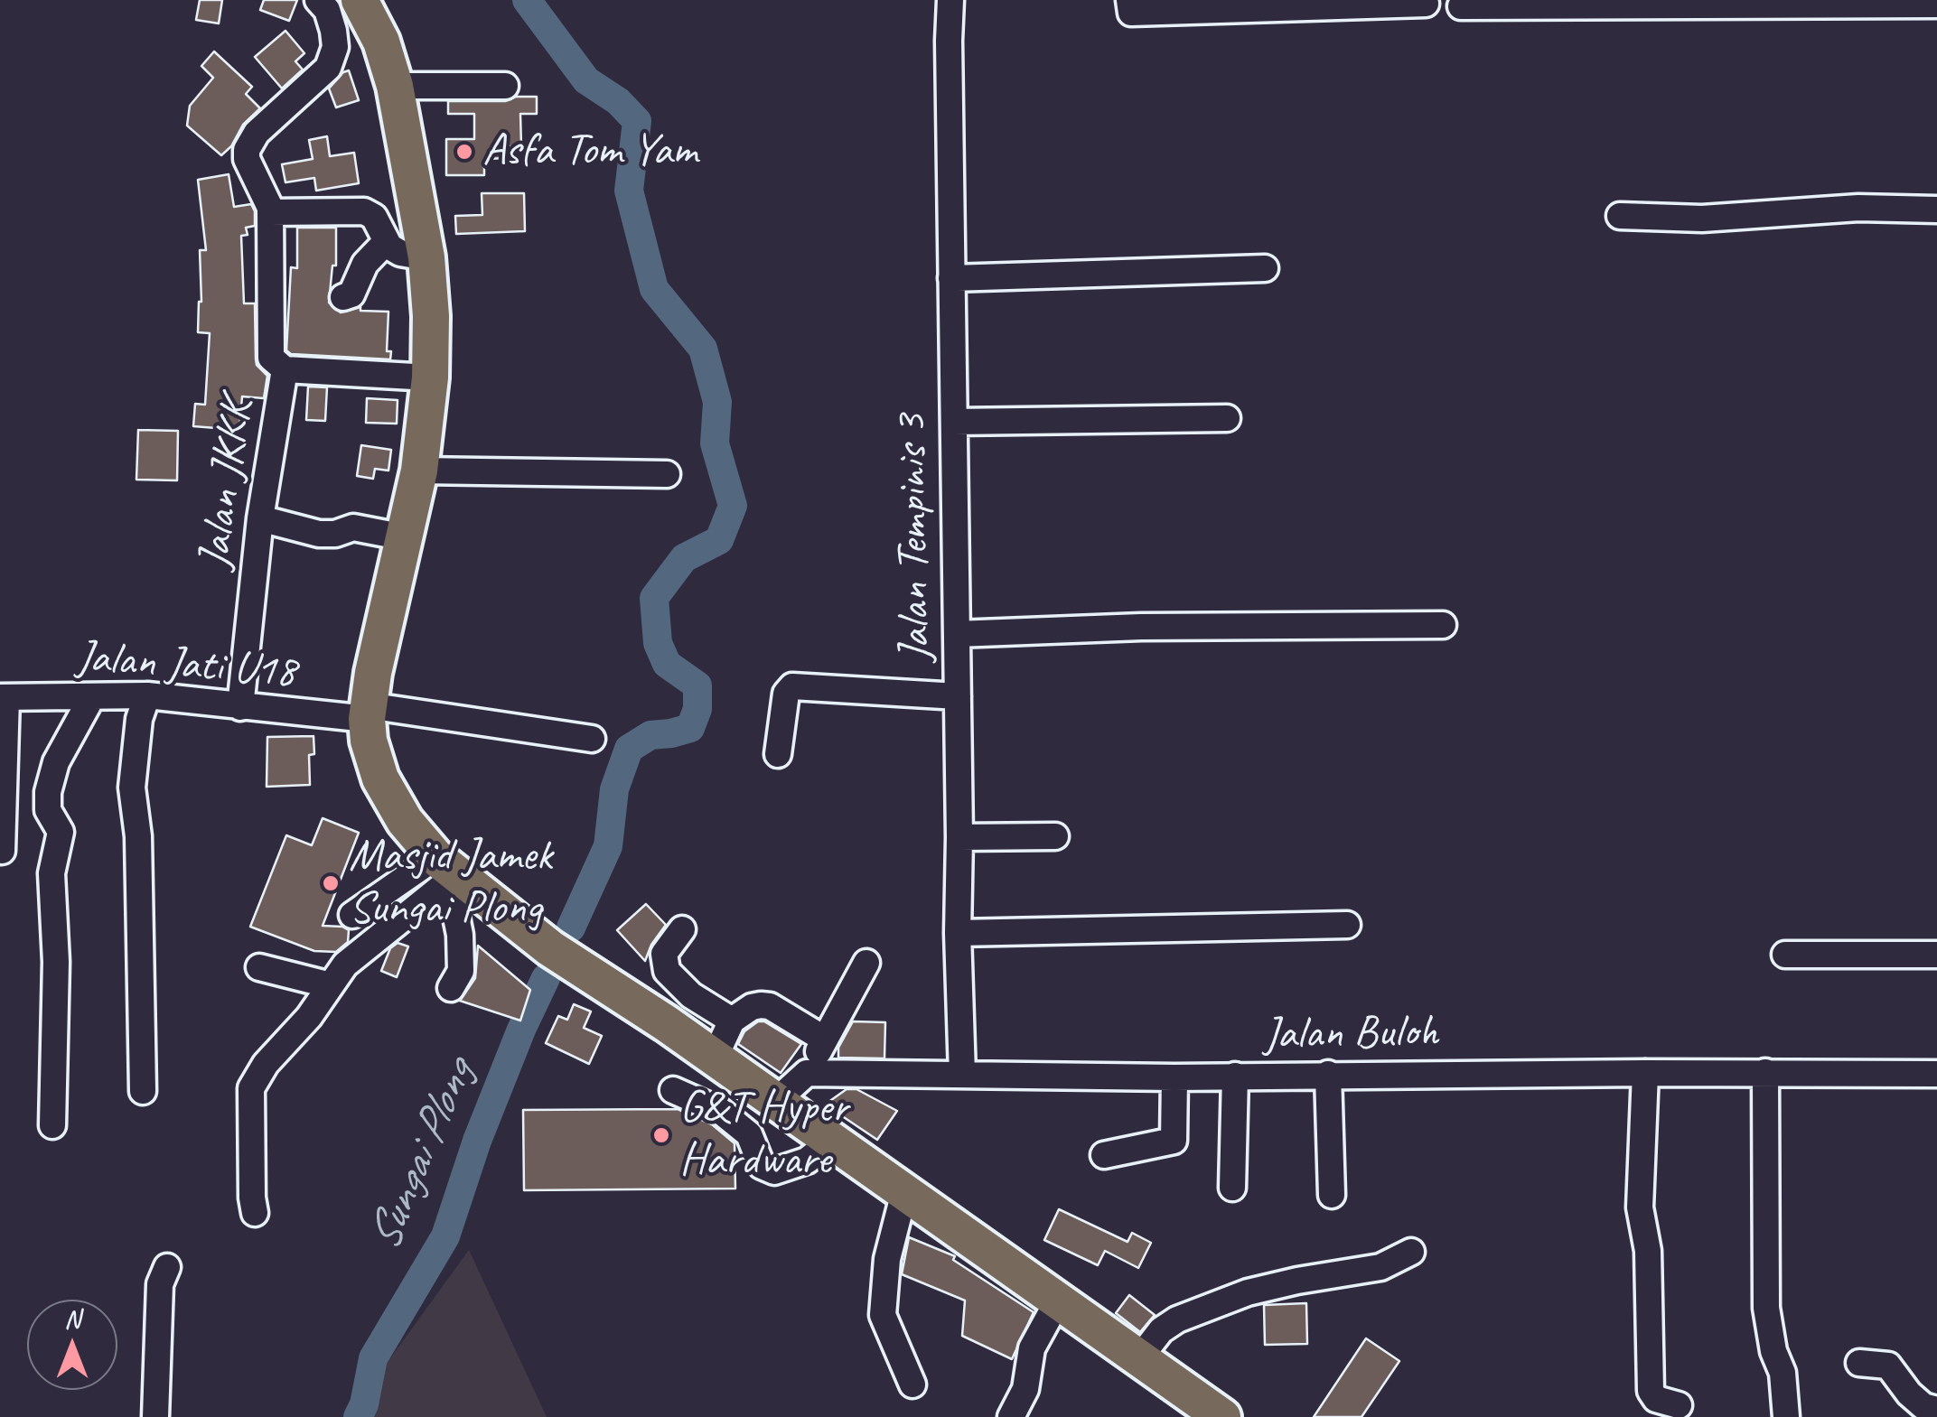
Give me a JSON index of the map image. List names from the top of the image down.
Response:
{
  "streets": {
    "street": [
      "Jalan JKKK",
      "Jalan Tempinis 3",
      "Jalan Jati U18",
      "Jalan Buloh"
    ]
  },
  "crossings": [
    ["Jalan JKKK", "Jalan Jati U18"],
    ["Jalan Tempinis 3", "Jalan Buloh"]
  ],
  "water": ["Sungai Plong"],
  "places": ["Asfa Tom Yam", "Masjid Jamek Sungai Plong", "G&T Hyper Hardware"],
  "north": "top"
}
